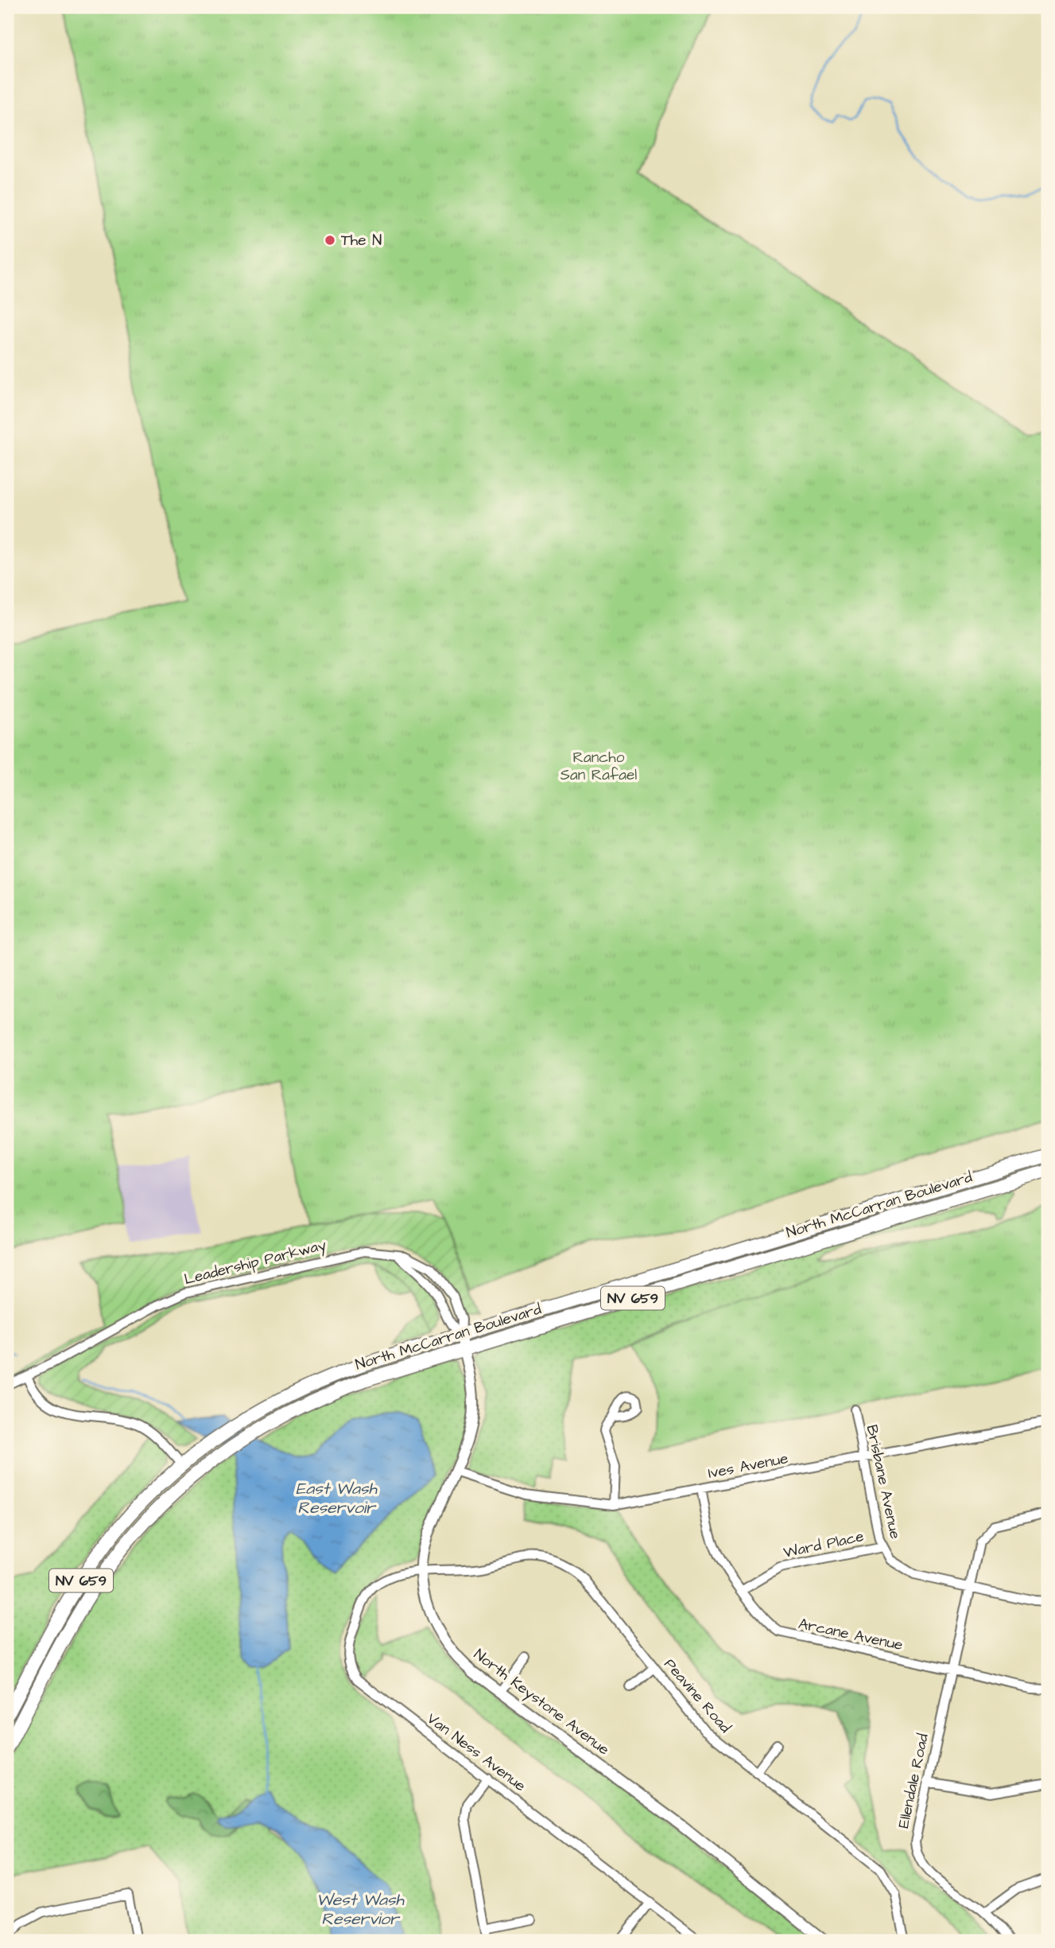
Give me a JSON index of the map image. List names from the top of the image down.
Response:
{
  "streets": {
    "main road": ["North McCarran Boulevard", "NV 659"],
    "street": [
      "Leadership Parkway",
      "Ives Avenue",
      "Brisbane Avenue",
      "Ward Place",
      "Arcane Avenue",
      "Peavine Road",
      "North Keystone Avenue",
      "Van Ness Avenue",
      "Ellendale Road"
    ]
  },
  "crossings": [
    ["North McCarran Boulevard", "Leadership Parkway"],
    ["North McCarran Boulevard", "North Keystone Avenue"],
    ["Leadership Parkway", "North Keystone Avenue"],
    ["Ives Avenue", "Brisbane Avenue"],
    ["Ives Avenue", "Arcane Avenue"],
    ["Ives Avenue", "North Keystone Avenue"],
    ["Brisbane Avenue", "Ward Place"],
    ["Brisbane Avenue", "Ellendale Road"],
    ["Ward Place", "Arcane Avenue"],
    ["Arcane Avenue", "Ellendale Road"],
    ["Peavine Road", "North Keystone Avenue"],
    ["Peavine Road", "Van Ness Avenue"],
    ["North Keystone Avenue", "Van Ness Avenue"]
  ],
  "water": ["East Wash Reservoir", "West Wash Reservior"],
  "parks": ["Rancho San Rafael"],
  "places": ["The N"]
}
